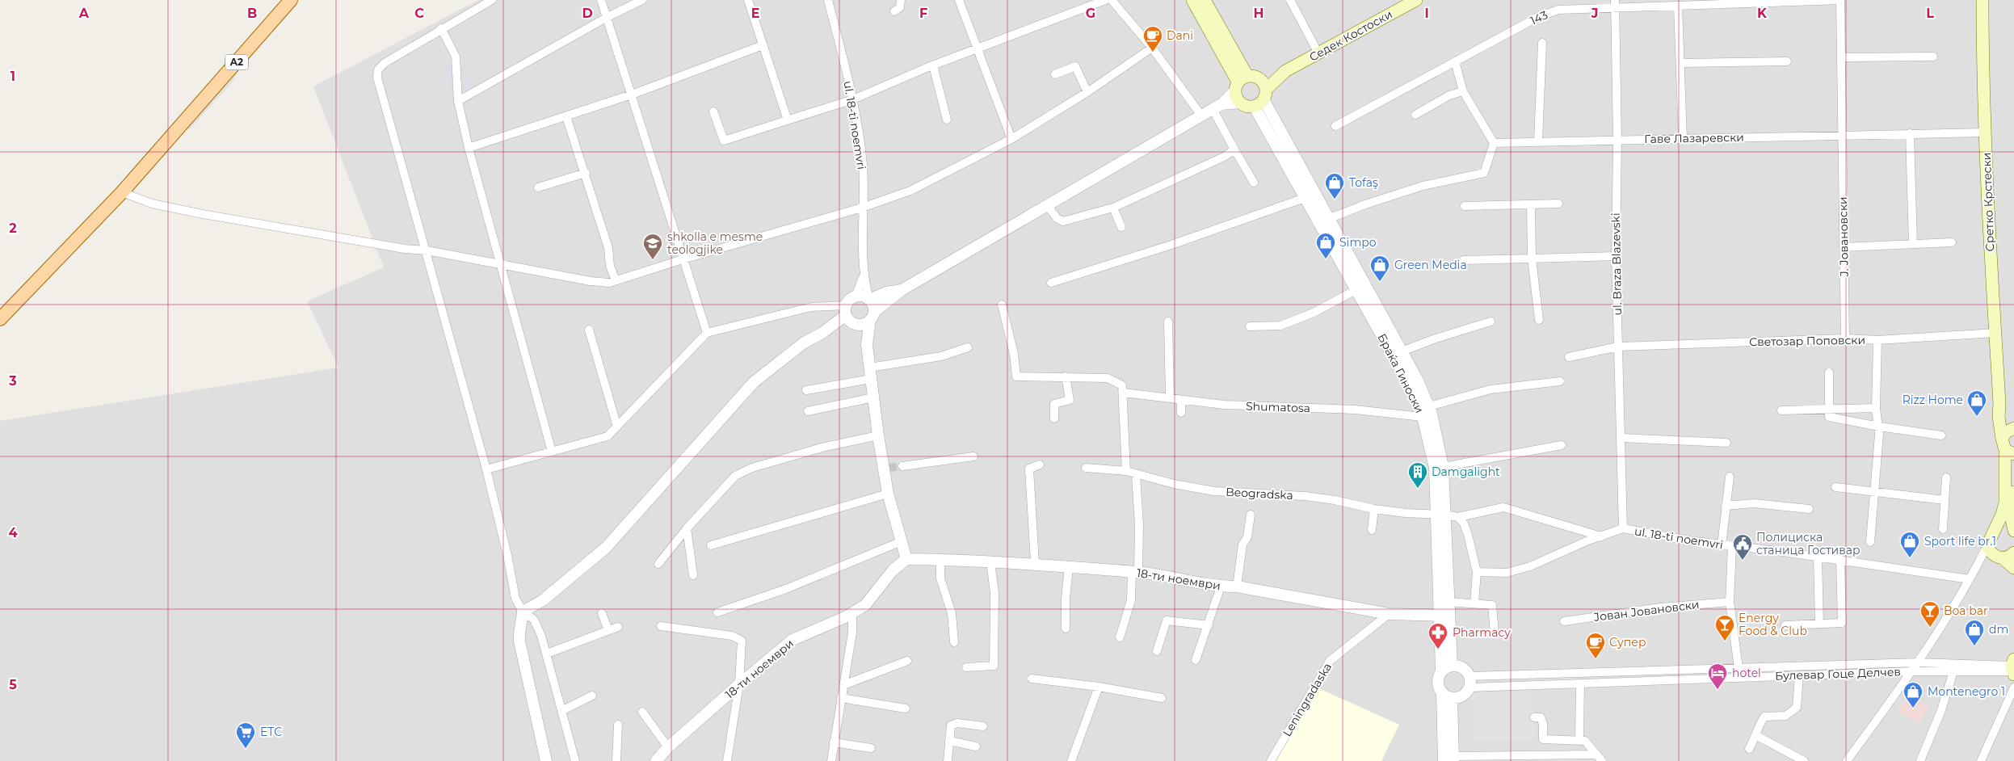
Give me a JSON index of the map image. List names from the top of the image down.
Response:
{
  "streets": {
    "main road": [
      "Седек Костоски",
      "A2",
      "Сретко Крстески",
      "Браќа Гиноски"
    ],
    "street": [
      "143",
      "ul. 18-ti noemvri",
      "Гаве Лазаревски",
      "Ј. Јовановски",
      "ul. Braza Blazevski",
      "Светозар Поповски",
      "Shumatosa",
      "Beogradska",
      "18-ти ноември",
      "Јован Јовановски",
      "Булевар Гоце Делчев",
      "Leningradaska"
    ]
  },
  "crossings": [
    ["143", "Ј. Јовановски"],
    ["143", "ul. Braza Blazevski"],
    ["ul. 18-ti noemvri", "ul. Braza Blazevski"],
    ["Гаве Лазаревски", "Сретко Крстески"],
    ["Гаве Лазаревски", "Ј. Јовановски"],
    ["Гаве Лазаревски", "ul. Braza Blazevski"],
    ["Сретко Крстески", "Светозар Поповски"],
    ["Ј. Јовановски", "Светозар Поповски"],
    ["ul. Braza Blazevski", "Светозар Поповски"],
    ["Браќа Гиноски", "Shumatosa"],
    ["Браќа Гиноски", "Beogradska"],
    ["Браќа Гиноски", "18-ти ноември"],
    ["Браќа Гиноски", "Булевар Гоце Делчев"],
    ["18-ти ноември", "Leningradaska"]
  ],
  "places": {
    "cafe": ["Dani", "Супер"],
    "shop": [
      "Tofaş",
      "Simpo",
      "Green Media",
      "Rizz Home",
      "Sport life br.1",
      "dm",
      "Montenegro 1"
    ],
    "school or university": ["shkolla e mesme teologjike"],
    "building": ["Damgalight"],
    "public building": ["Полициска станица Гостивар"],
    "bar": ["Boa bar", "Energy Food & Club"],
    "pharmacy": ["Pharmacy"],
    "hotel": ["hotel"],
    "supermarket": ["ETC"]
  },
  "grid": {
    "columns": [
      "A",
      "B",
      "C",
      "D",
      "E",
      "F",
      "G",
      "H",
      "I",
      "J",
      "K",
      "L"
    ],
    "rows": [
      "1",
      "2",
      "3",
      "4",
      "5"
    ]
  }
}
